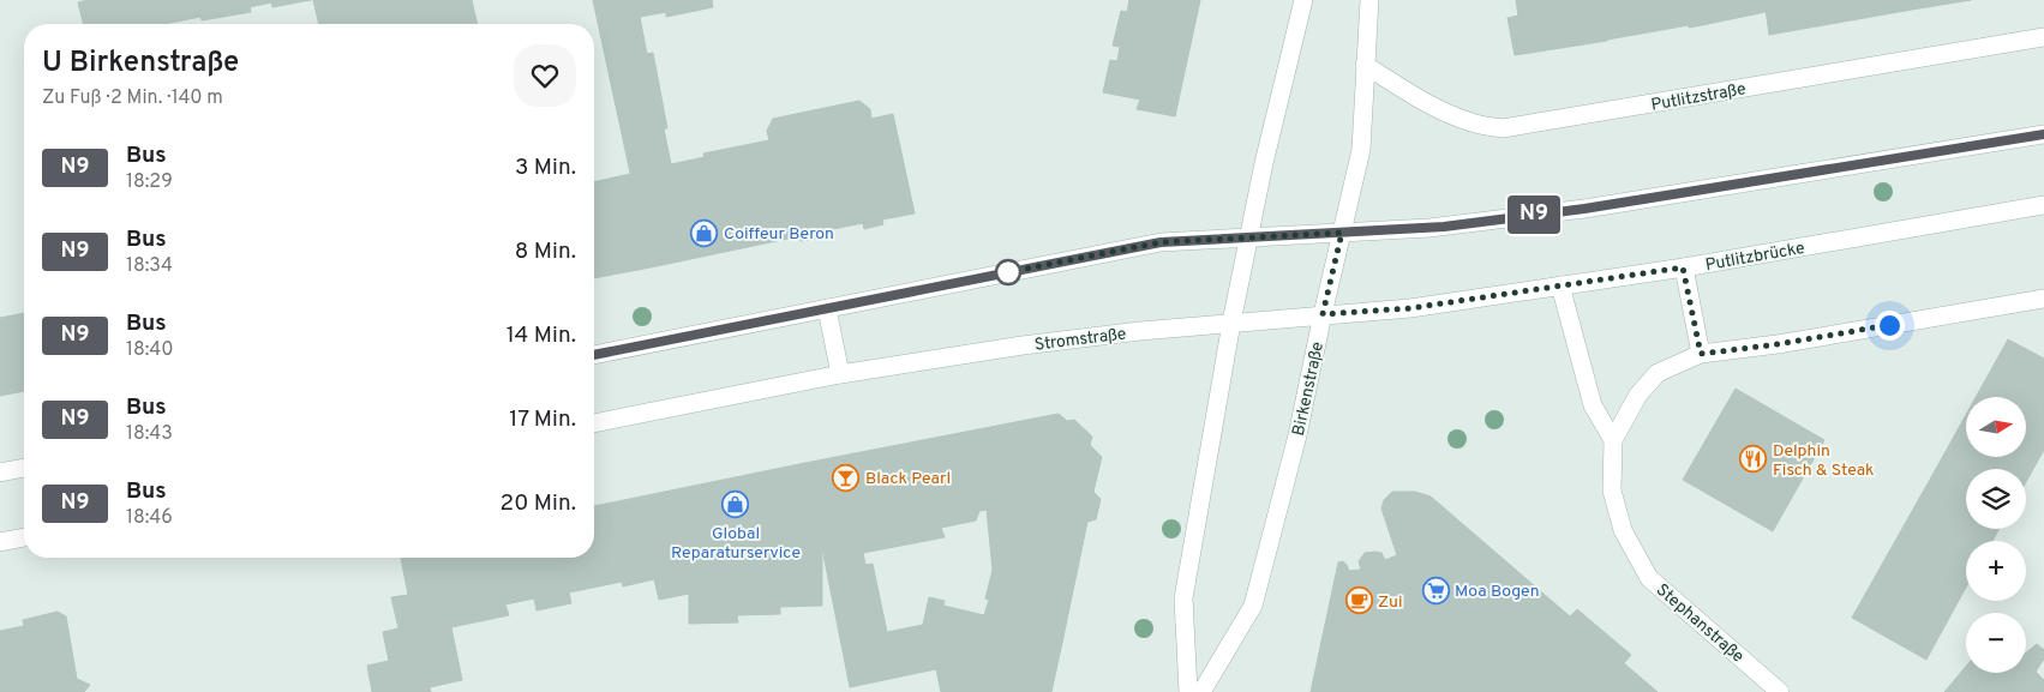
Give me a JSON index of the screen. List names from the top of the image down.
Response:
{
  "streets": {
    "street": [
      "Putlitzstraße",
      "Putlitzbrücke",
      "Stromstraße",
      "Birkenstraße",
      "Stephanstraße"
    ]
  },
  "crossings": [
    ["Putlitzstraße", "Birkenstraße"],
    ["Putlitzbrücke", "Stromstraße"],
    ["Putlitzbrücke", "Birkenstraße"],
    ["Stromstraße", "Birkenstraße"]
  ],
  "places": {
    "shop": ["Coiffeur Beron", "Global Reparaturservice"],
    "restaurant": ["Delphin Fisch & Steak"],
    "bar": ["Black Pearl"],
    "supermarket": ["Moa Bogen"],
    "cafe": ["Zui"]
  },
  "lines": ["bus line N9"],
  "north": "right",
  "page": {
    "on_map": "N9",
    "heading": ["U Birkenstraße", "Zu Fuß · 2 Min. · 140 m"],
    "list": [
      {
        "mark": "N9",
        "name": "Bus",
        "note": "18:29",
        "value": "3 Min."
      },
      {
        "mark": "N9",
        "name": "Bus",
        "note": "18:34",
        "value": "8 Min."
      },
      {
        "mark": "N9",
        "name": "Bus",
        "note": "18:40",
        "value": "14 Min."
      },
      {
        "mark": "N9",
        "name": "Bus",
        "note": "18:43",
        "value": "17 Min."
      },
      {
        "mark": "N9",
        "name": "Bus",
        "note": "18:46",
        "value": "20 Min."
      }
    ],
    "map_buttons": ["+", "−"]
  }
}
